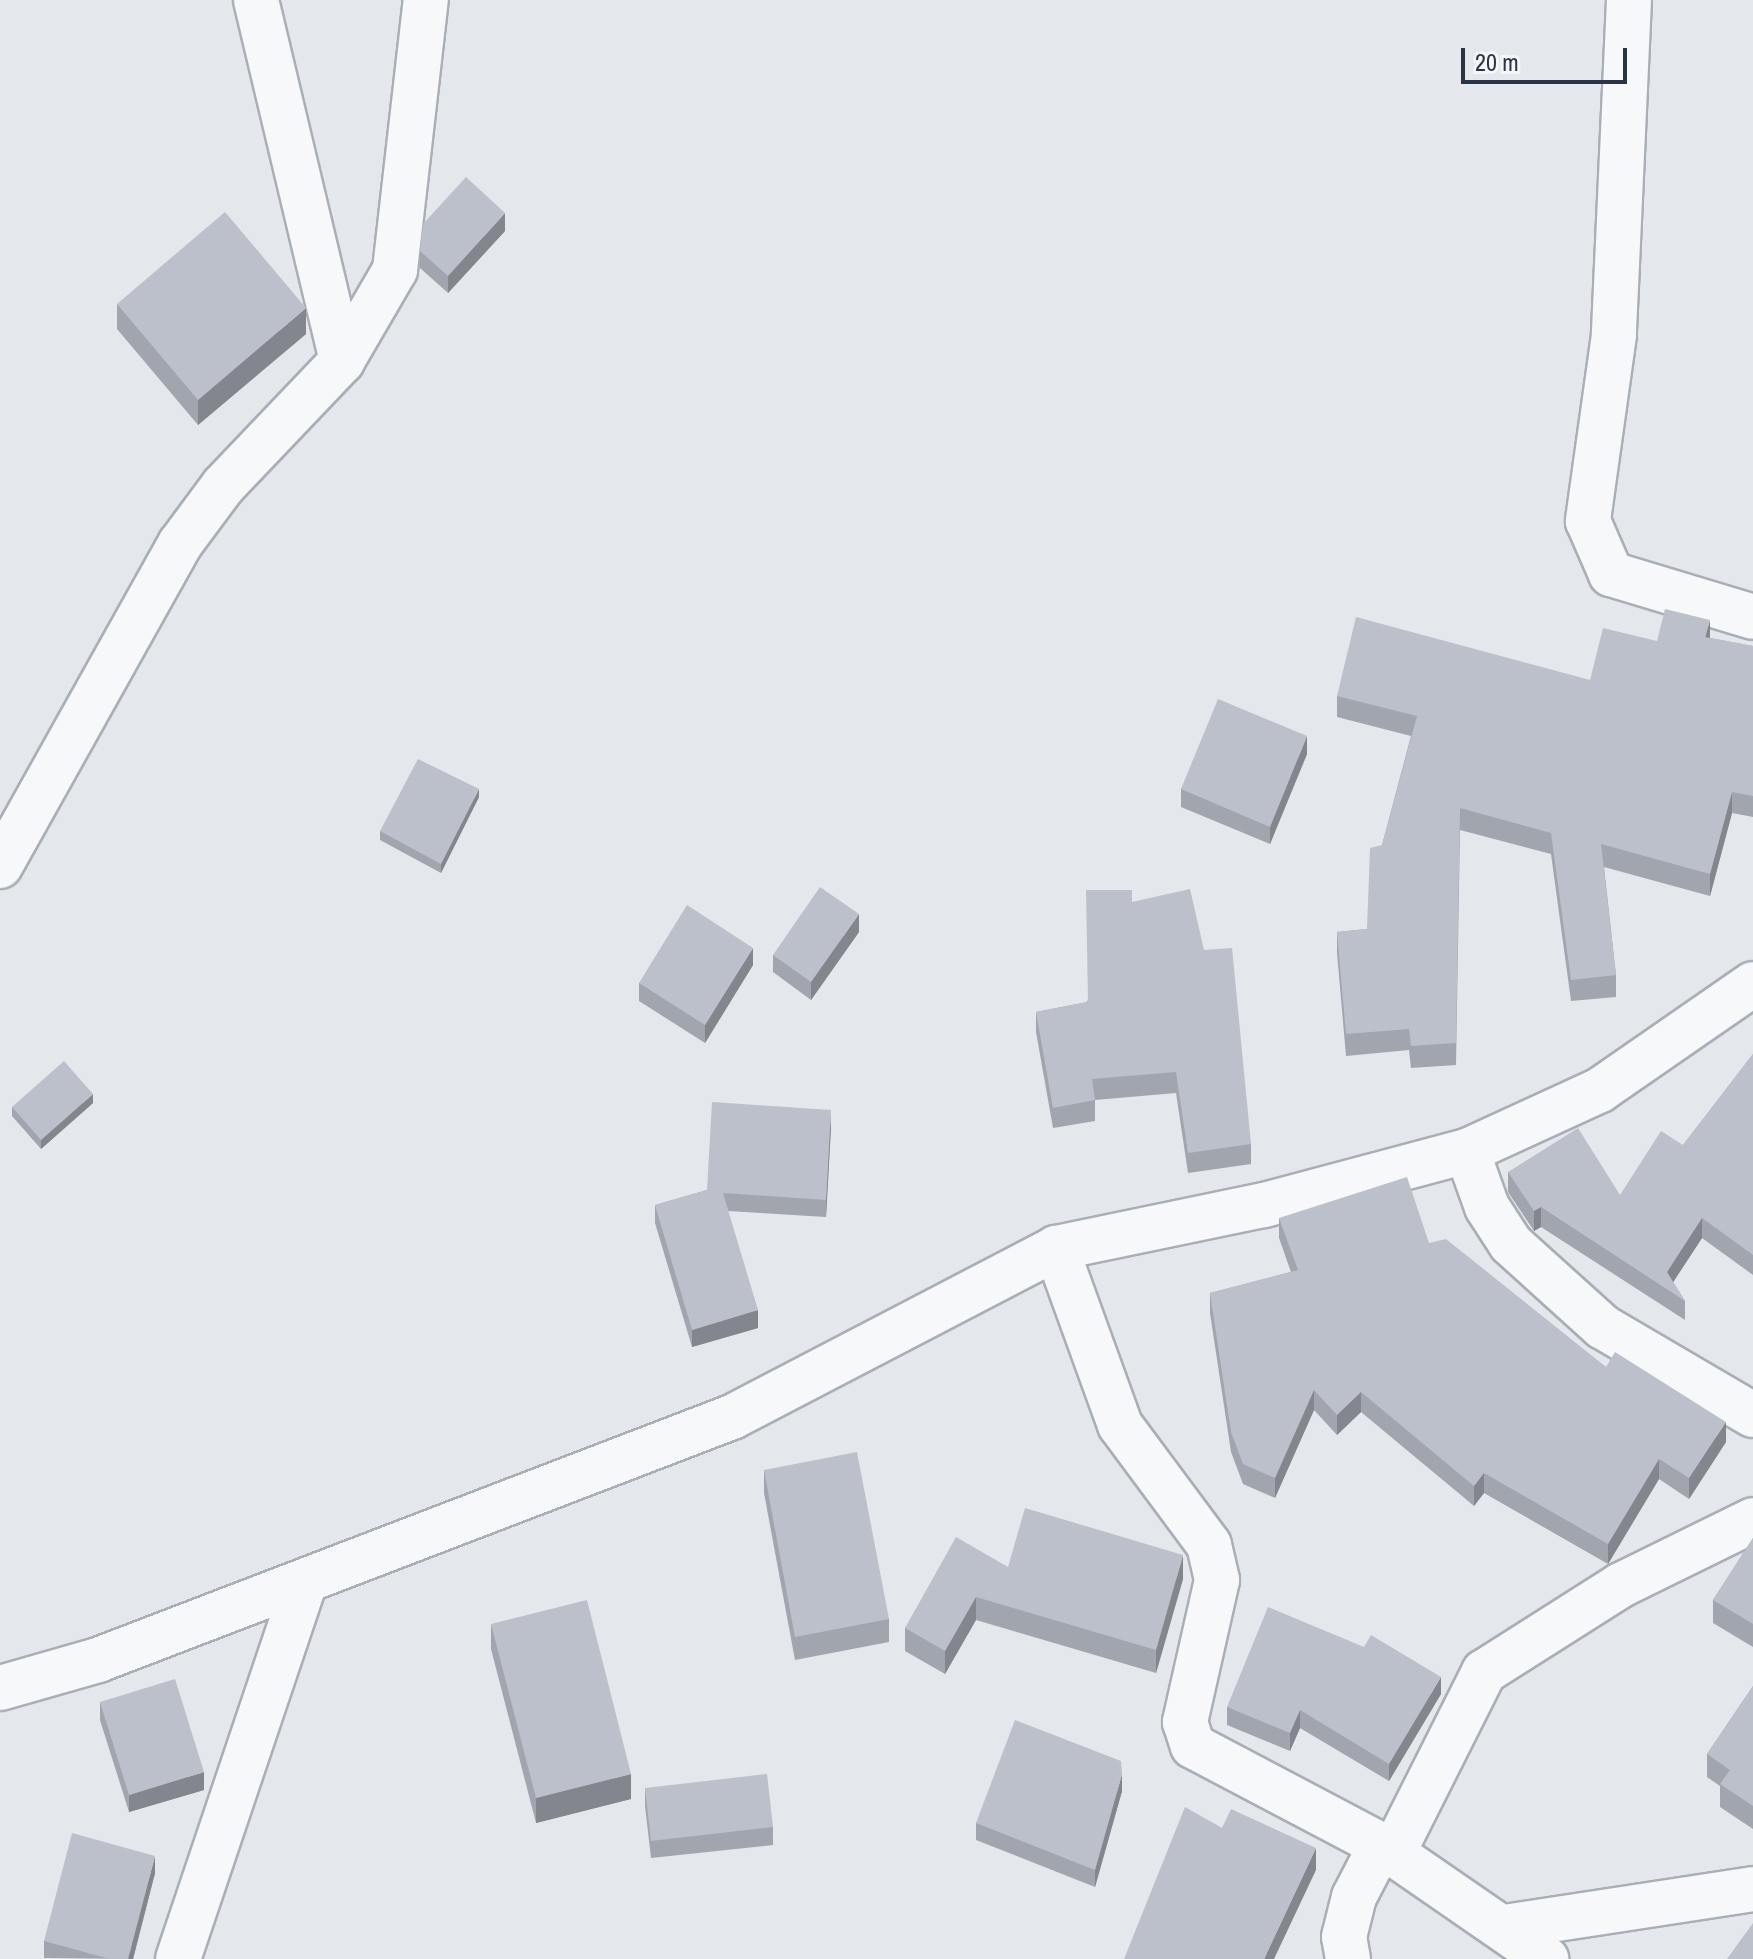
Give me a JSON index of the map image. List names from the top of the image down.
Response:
{
  "scale_bar": "20 m"
}
